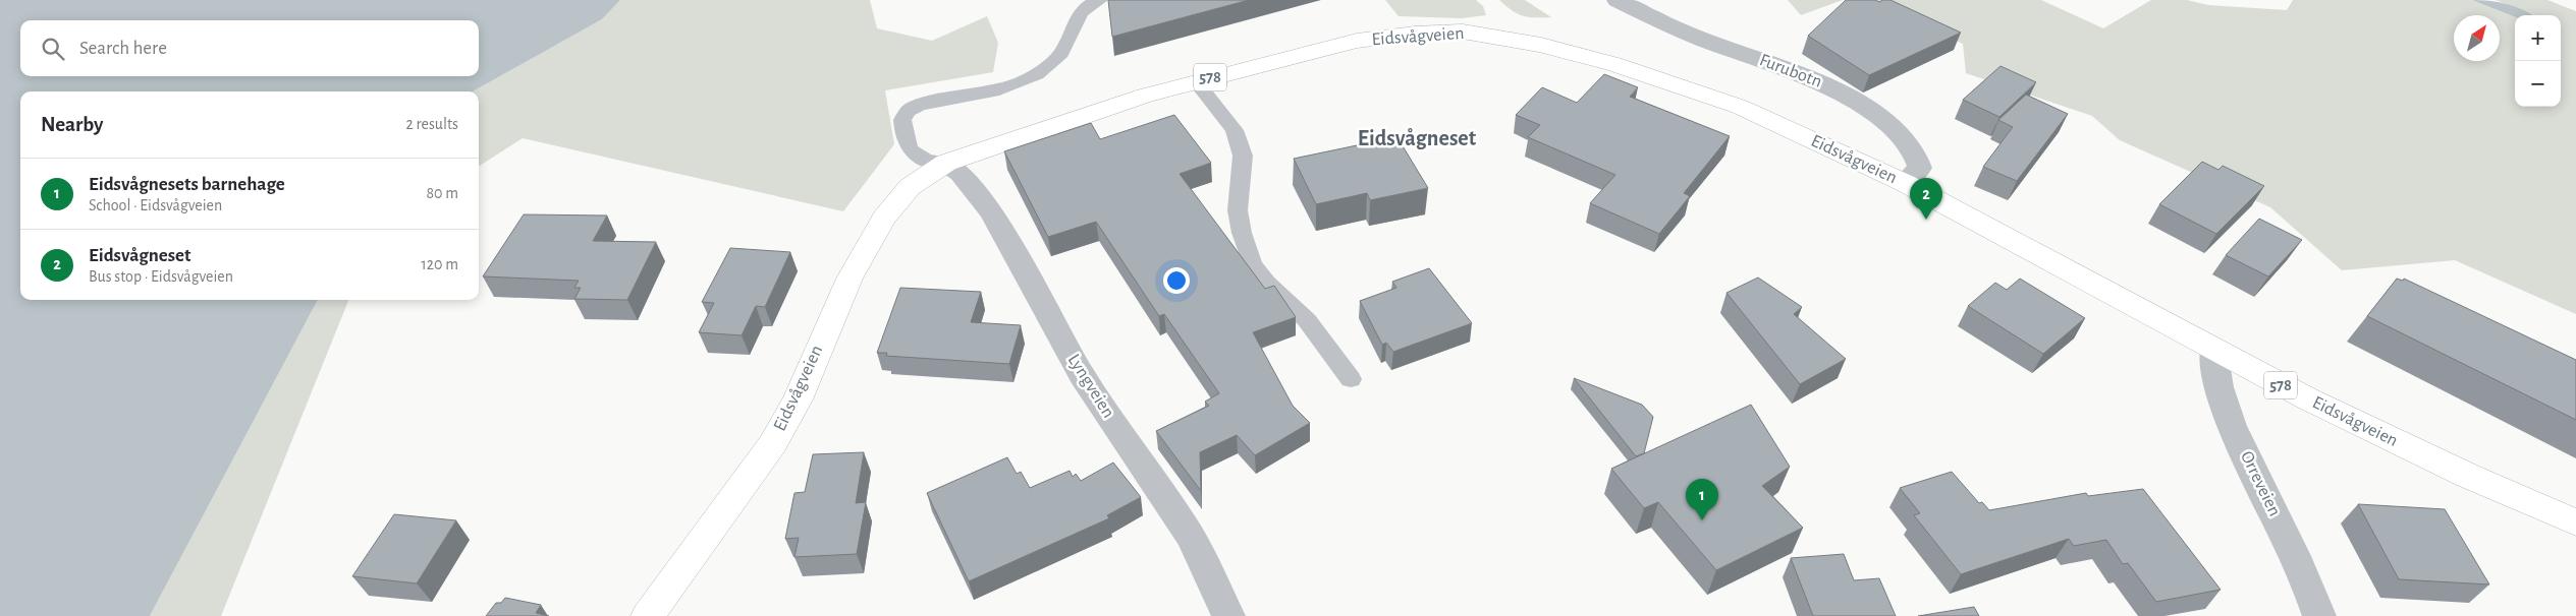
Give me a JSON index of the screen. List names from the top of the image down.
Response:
{
  "streets": {
    "main road": ["Eidsvågveien", "578"],
    "street": ["Furubotn", "Lyngveien", "Orreveien"]
  },
  "crossings": [
    ["Eidsvågveien", "Furubotn"],
    ["Eidsvågveien", "Lyngveien"],
    ["Eidsvågveien", "Orreveien"]
  ],
  "districts": ["Eidsvågneset"],
  "north": "top right",
  "page": {
    "map_buttons": ["+", "−"],
    "search": "Search here",
    "heading": ["Nearby", "2 results"],
    "list": [
      {
        "mark": "1",
        "name": "Eidsvågnesets barnehage",
        "note": "School · Eidsvågveien",
        "value": "80 m"
      },
      {
        "mark": "2",
        "name": "Eidsvågneset",
        "note": "Bus stop · Eidsvågveien",
        "value": "120 m"
      }
    ],
    "pins": ["2", "1"]
  }
}
